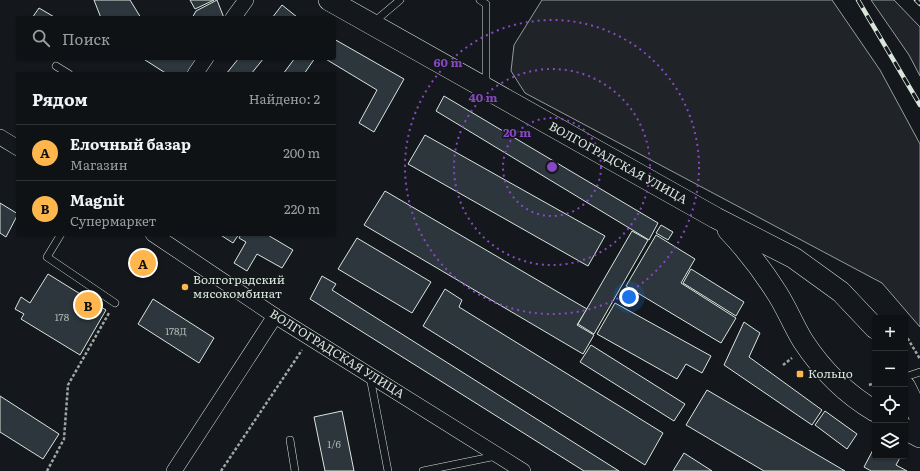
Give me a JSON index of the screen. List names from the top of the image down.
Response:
{
  "streets": {
    "main road": ["ВОЛГОГРАДСКАЯ УЛИЦА"]
  },
  "places": {
    "other": ["Волгоградский мясокомбинат"],
    "transit": ["Кольцо"]
  },
  "house_numbers": ["178", "178Д", "1/6"],
  "page": {
    "search": "Поиск",
    "heading": ["Рядом", "Найдено: 2"],
    "list": [
      {
        "mark": "A",
        "name": "Елочный базар",
        "note": "Магазин",
        "value": "200 m"
      },
      {
        "mark": "B",
        "name": "Magnit",
        "note": "Супермаркет",
        "value": "220 m"
      }
    ],
    "pins": ["A", "B"],
    "map_buttons": ["+", "−"]
  },
  "rings": ["60 m", "40 m", "20 m"]
}
